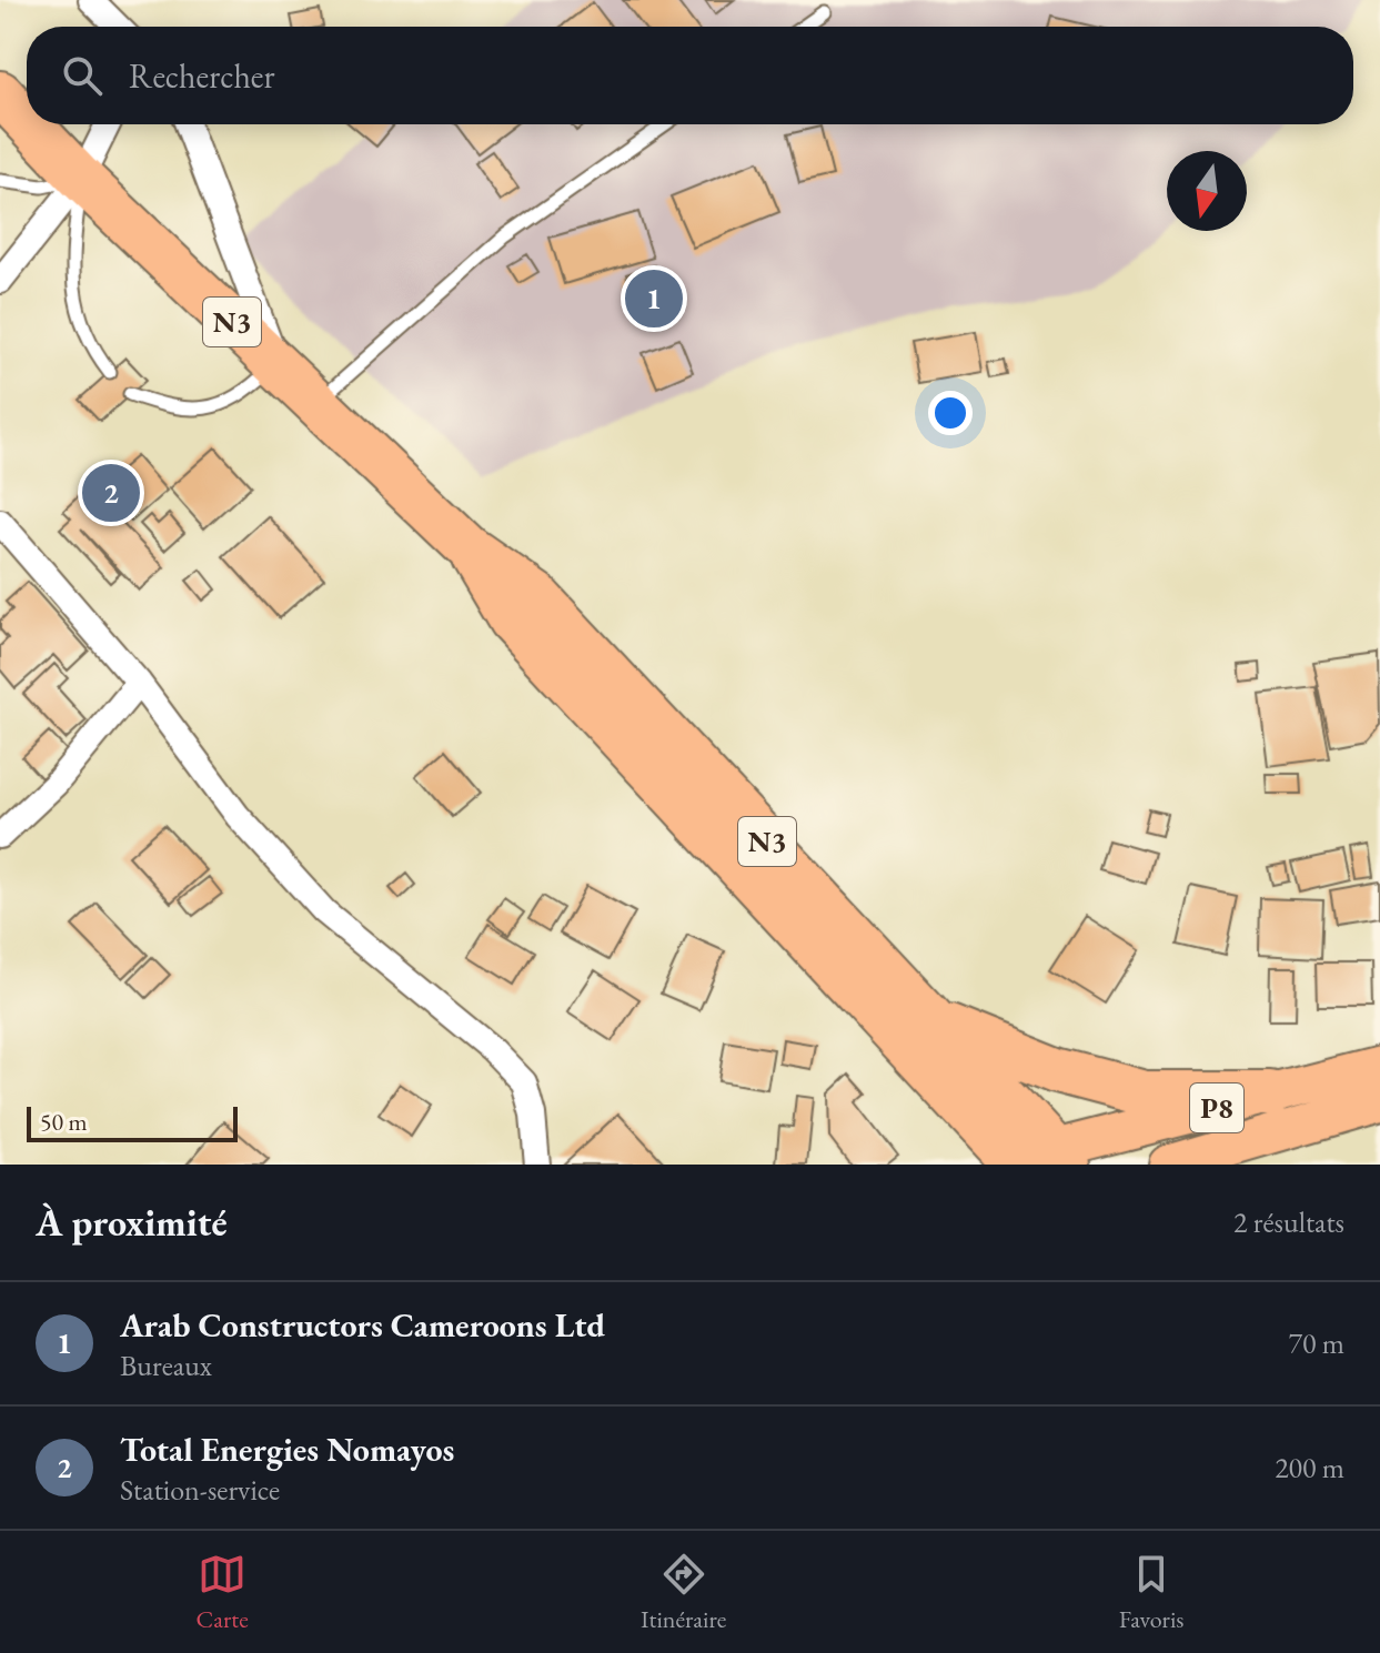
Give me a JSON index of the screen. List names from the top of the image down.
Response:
{
  "streets": {
    "highway": ["N3"],
    "main road": ["P8"]
  },
  "crossings": [
    ["N3", "P8"]
  ],
  "scale_bar": "50 m",
  "north": "bottom",
  "page": {
    "search": "Rechercher",
    "pins": ["1", "2"],
    "scale": "50 m",
    "heading": ["À proximité", "2 résultats"],
    "list": [
      {
        "mark": "1",
        "name": "Arab Constructors Cameroons Ltd",
        "note": "Bureaux",
        "value": "70 m"
      },
      {
        "mark": "2",
        "name": "Total Energies Nomayos",
        "note": "Station-service",
        "value": "200 m"
      }
    ],
    "nav": ["Carte", "Itinéraire", "Favoris"]
  }
}
